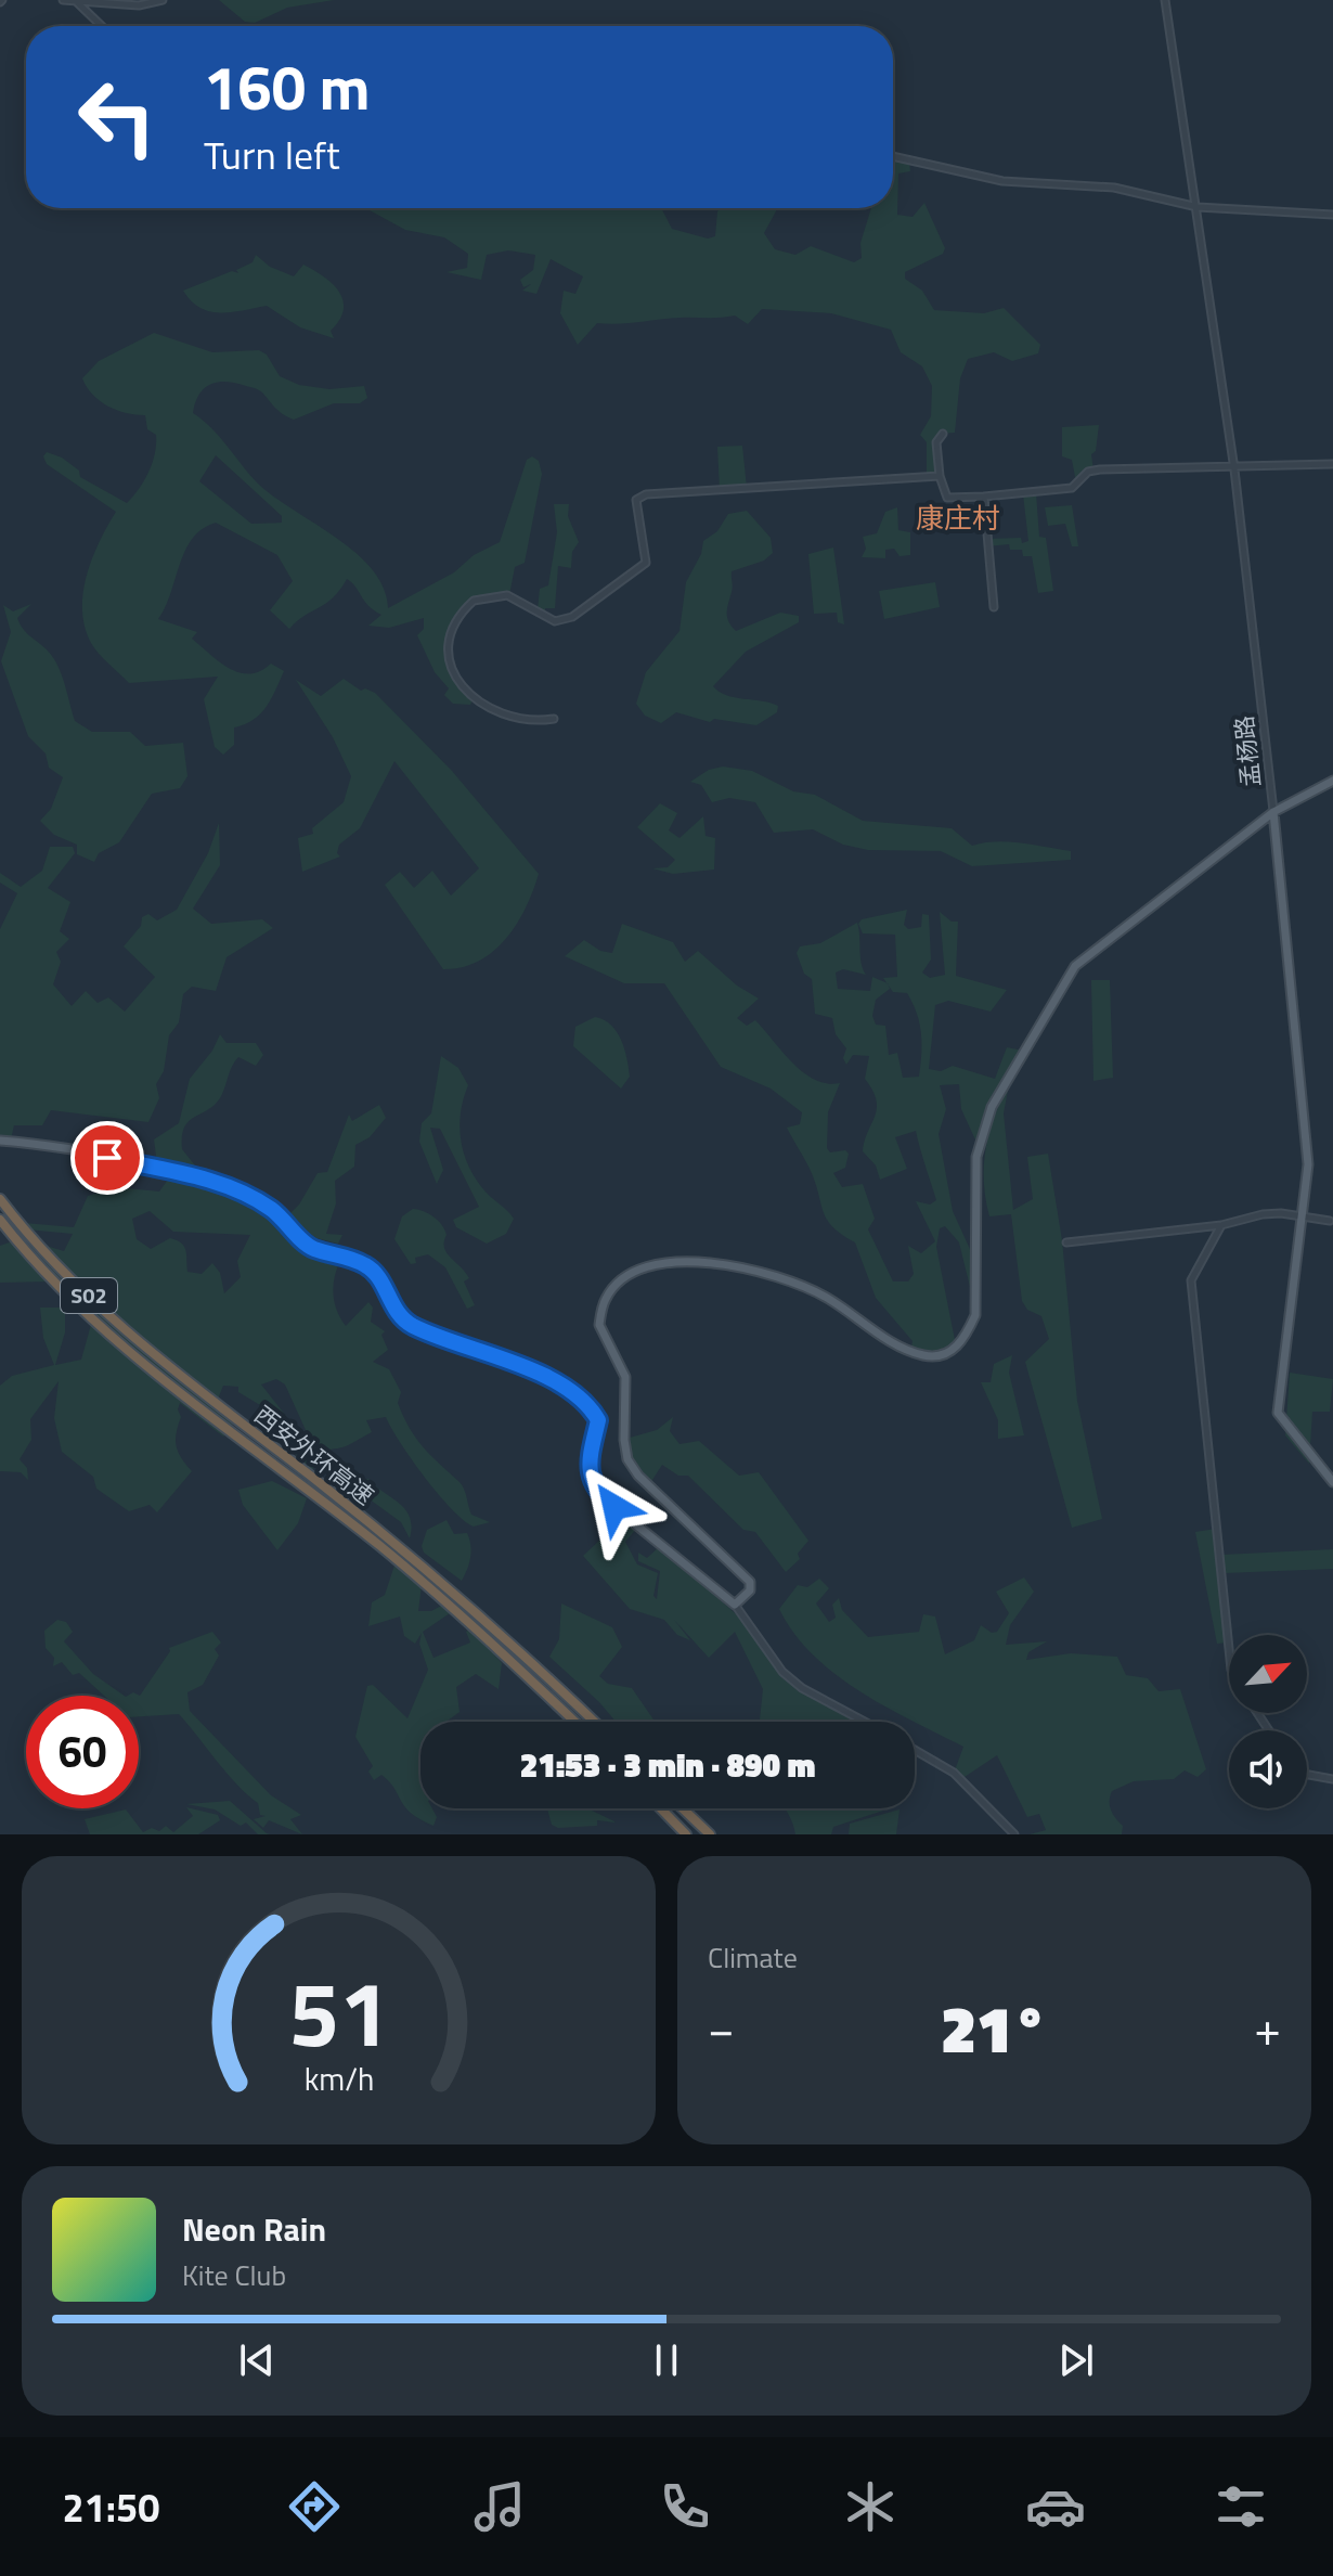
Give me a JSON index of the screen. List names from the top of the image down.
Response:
{
  "streets": {
    "highway": ["S02", "西安外环高速"],
    "main road": ["孟杨路"]
  },
  "districts": ["康庄村"],
  "north": "top right",
  "page": {
    "turn": ["160 m", "Turn left"],
    "limit": "60",
    "trip": "21:53 · 3 min · 890 m",
    "tile": "Climate",
    "heat": ["−", "21°", "+"],
    "song": ["Neon Rain", "Kite Club"],
    "tabs": "21:50",
    "gauge": ["51", "km/h"]
  }
}
